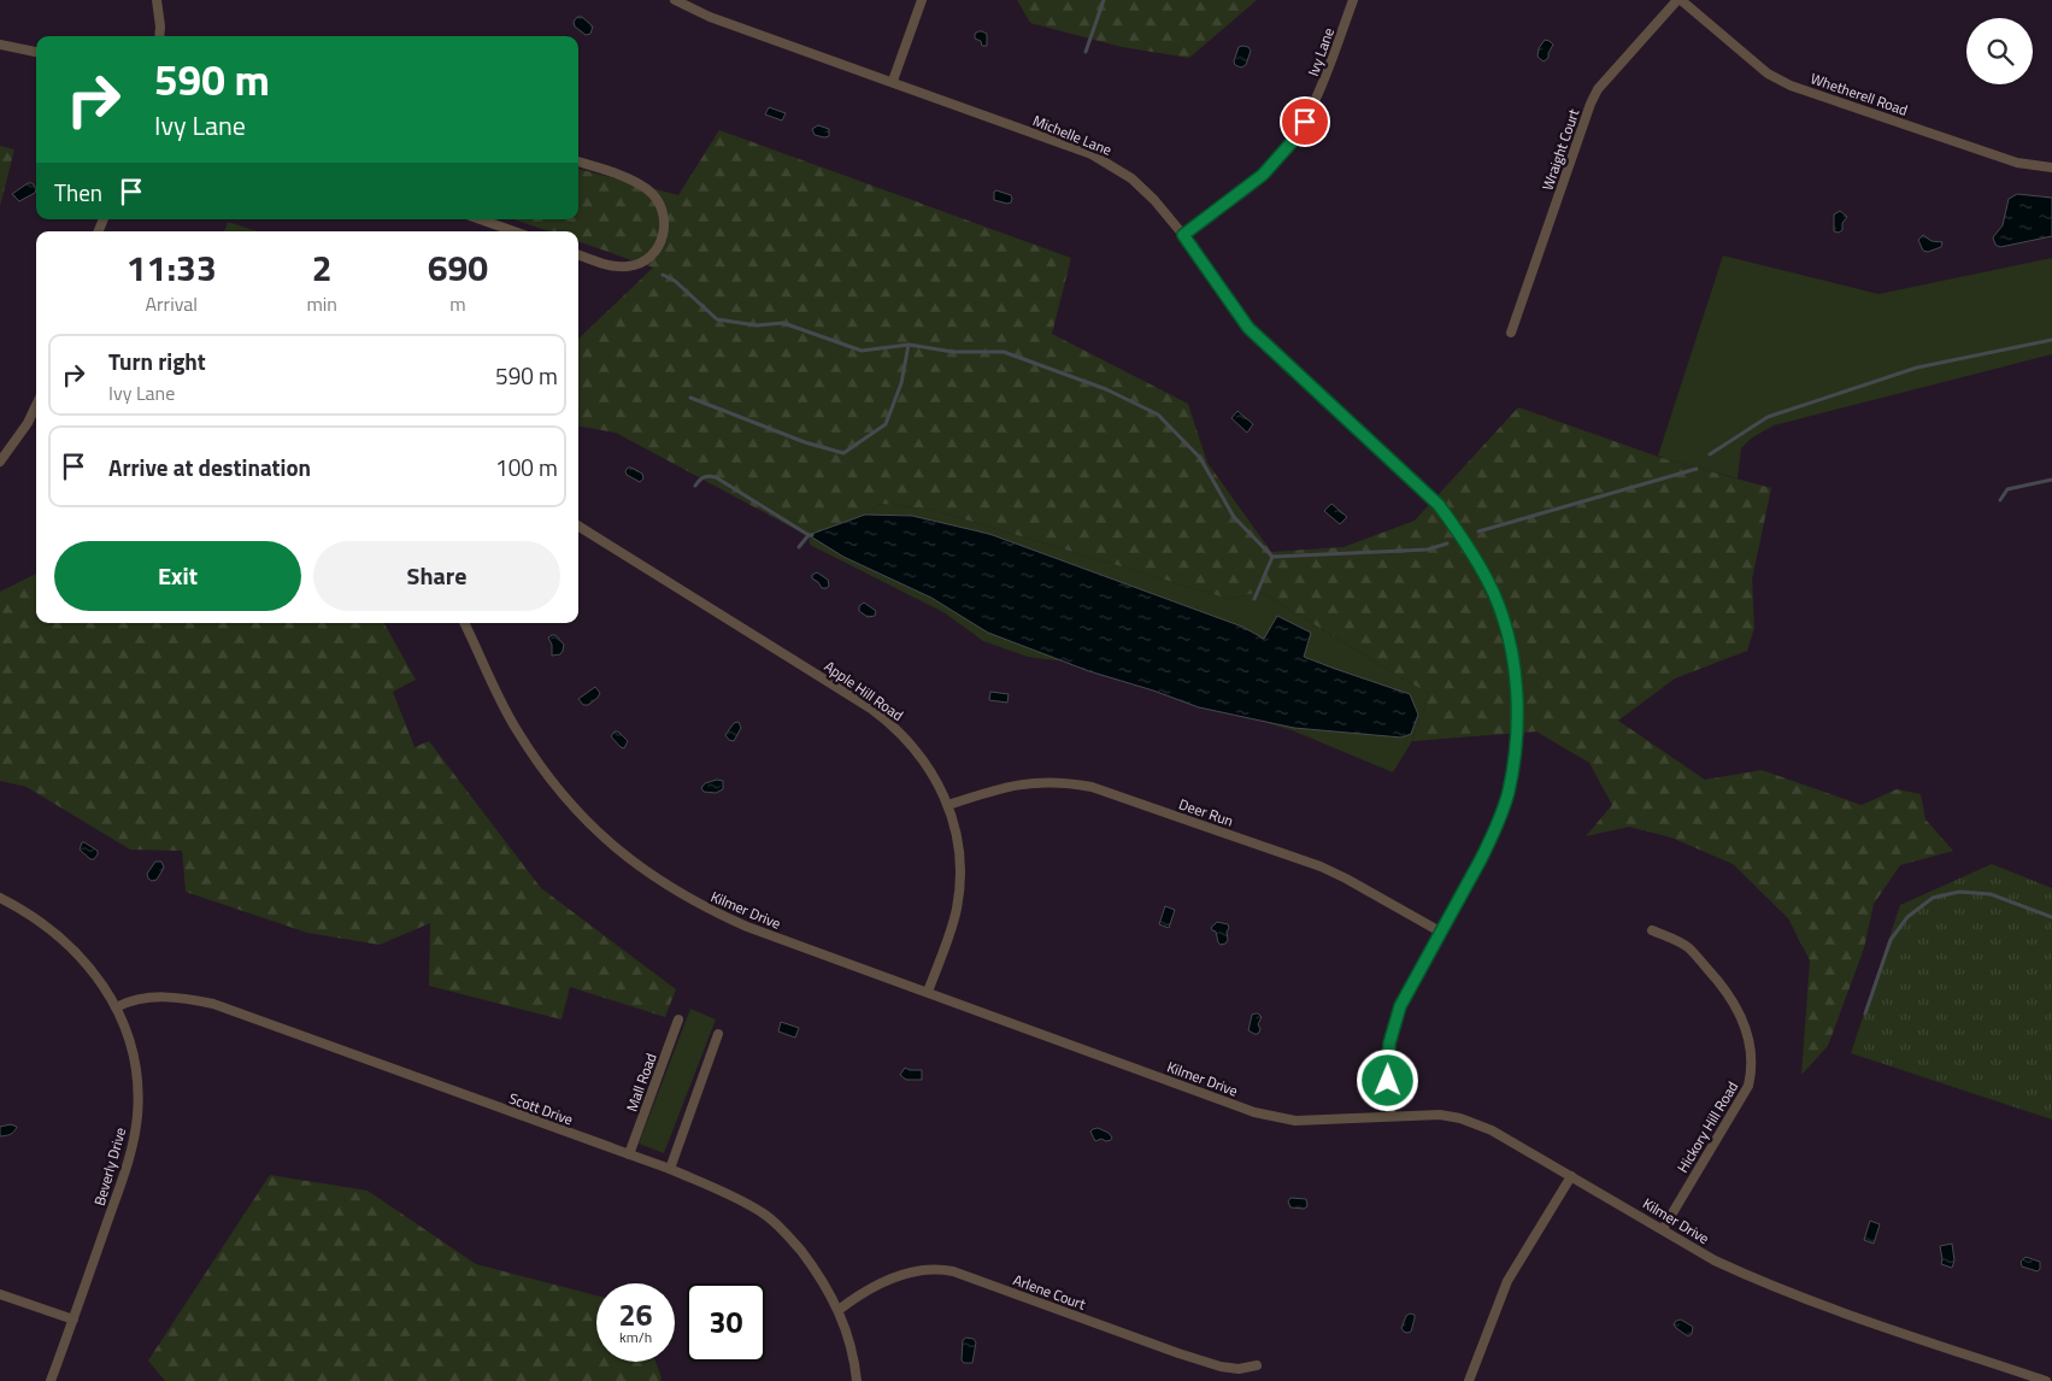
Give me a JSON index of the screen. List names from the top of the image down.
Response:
{
  "streets": {
    "street": [
      "Ivy Lane",
      "Whetherell Road",
      "Michelle Lane",
      "Wraight Court",
      "Apple Hill Road",
      "Deer Run",
      "Kilmer Drive",
      "Mall Road",
      "Scott Drive",
      "Hickory Hill Road",
      "Beverly Drive",
      "Arlene Court"
    ]
  },
  "crossings": [
    ["Ivy Lane", "Michelle Lane"],
    ["Whetherell Road", "Wraight Court"],
    ["Michelle Lane", "Deer Run"],
    ["Michelle Lane", "Kilmer Drive"],
    ["Apple Hill Road", "Deer Run"],
    ["Apple Hill Road", "Kilmer Drive"],
    ["Kilmer Drive", "Hickory Hill Road"],
    ["Mall Road", "Scott Drive"],
    ["Scott Drive", "Beverly Drive"],
    ["Scott Drive", "Arlene Court"]
  ],
  "page": {
    "turn": ["590 m", "Ivy Lane"],
    "then": "Then",
    "eta": [
      "11:33",
      "Arrival",
      "2",
      "min",
      "690",
      "m"
    ],
    "list": [
      {
        "name": "Turn right",
        "note": "Ivy Lane",
        "value": "590 m"
      },
      {
        "name": "Arrive at destination",
        "value": "100 m"
      }
    ],
    "buttons": ["Exit", "Share"],
    "speed": "26 km/h",
    "limit": "30"
  }
}
